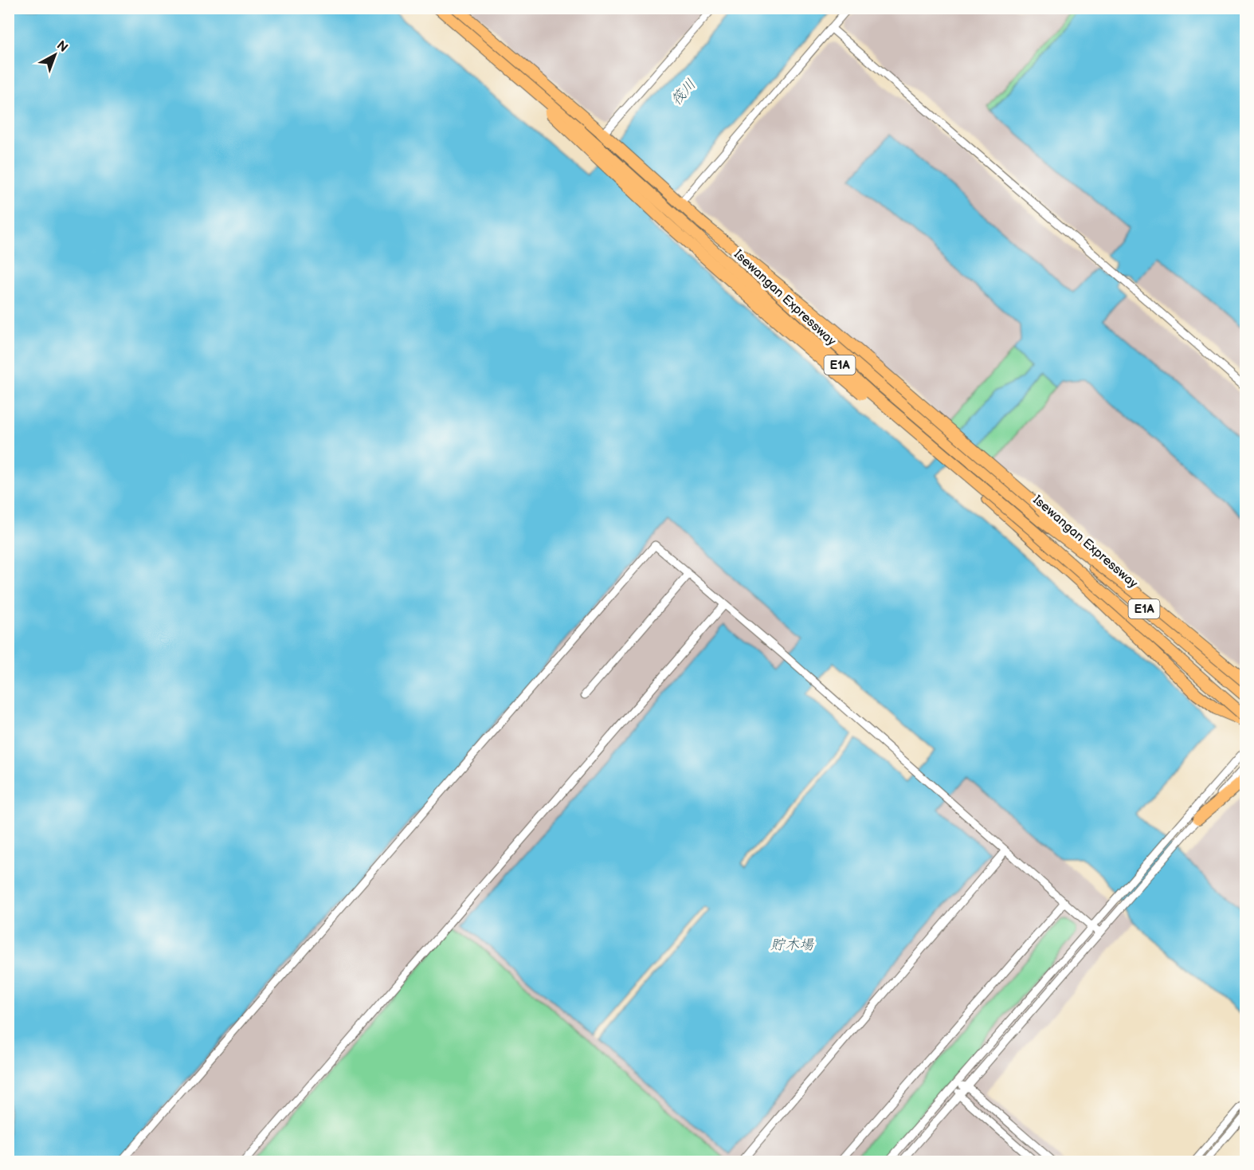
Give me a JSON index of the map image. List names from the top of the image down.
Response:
{
  "streets": {
    "highway": ["Isewangan Expressway", "E1A"]
  },
  "water": ["筏川", "貯木場"],
  "north": "top right"
}
